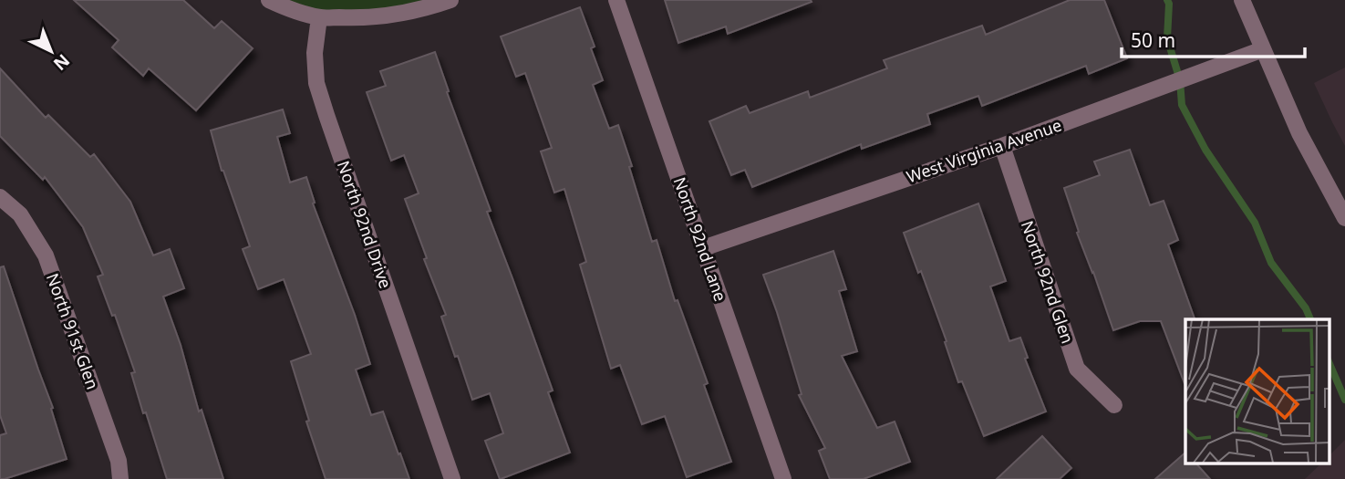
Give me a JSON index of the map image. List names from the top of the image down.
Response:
{
  "streets": {
    "street": [
      "West Virginia Avenue",
      "North 92nd Drive",
      "North 92nd Lane",
      "North 92nd Glen",
      "North 91st Glen"
    ]
  },
  "crossings": [
    ["West Virginia Avenue", "North 92nd Lane"],
    ["West Virginia Avenue", "North 92nd Glen"]
  ],
  "scale_bar": "50 m",
  "north": "bottom right"
}
